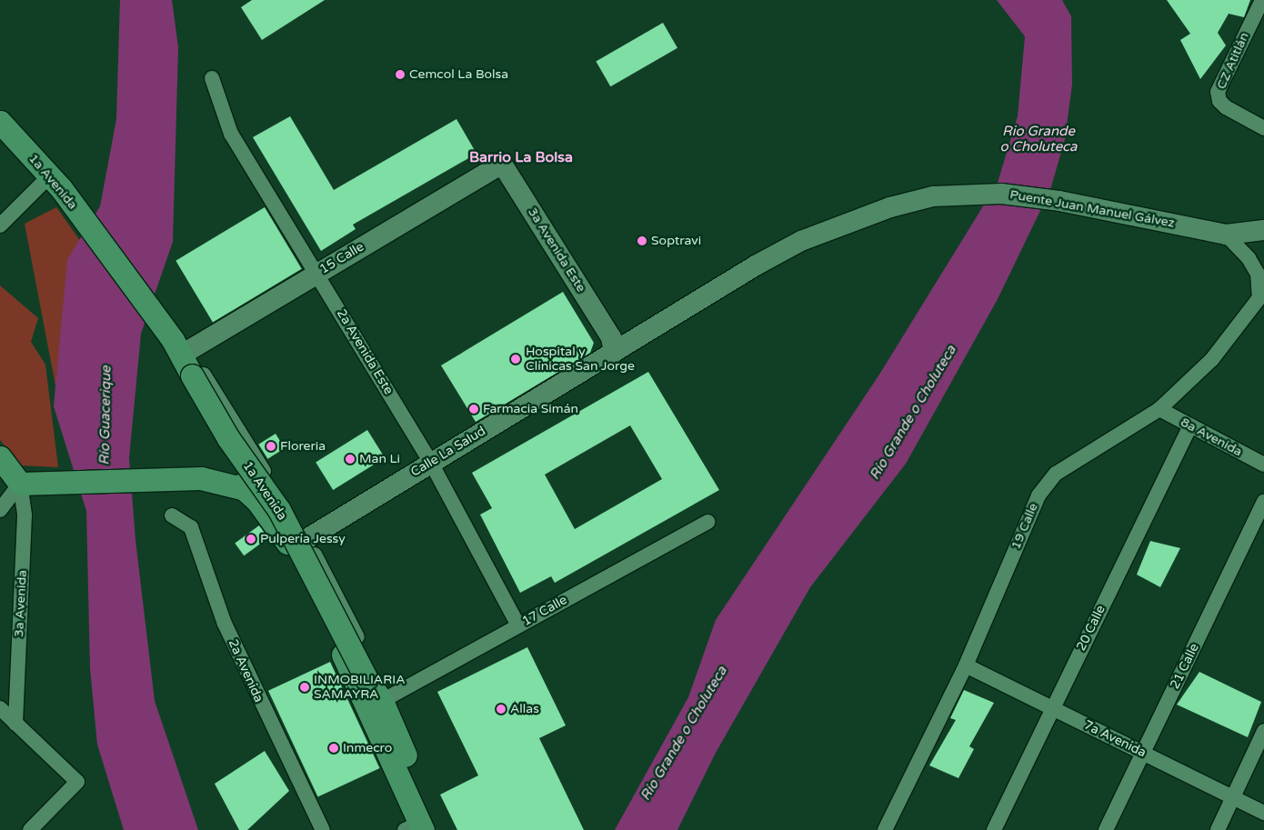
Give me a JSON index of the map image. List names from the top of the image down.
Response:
{
  "streets": {
    "main road": [
      "1a Avenida",
      "Puente Juan Manuel Gálvez",
      "3a Avenida Este",
      "15 Calle",
      "Calle La Salud",
      "3a Avenida"
    ],
    "street": [
      "CZ Atitlán",
      "2a Avenida Este",
      "8a Avenida",
      "19 Calle",
      "17 Calle",
      "20 Calle",
      "21 Calle",
      "2a Avenida",
      "7a Avenida"
    ]
  },
  "crossings": [
    ["1a Avenida", "15 Calle"],
    ["1a Avenida", "Calle La Salud"],
    ["1a Avenida", "17 Calle"],
    ["Puente Juan Manuel Gálvez", "Calle La Salud"],
    ["Puente Juan Manuel Gálvez", "19 Calle"],
    ["3a Avenida Este", "15 Calle"],
    ["3a Avenida Este", "Calle La Salud"],
    ["15 Calle", "2a Avenida Este"],
    ["2a Avenida Este", "Calle La Salud"],
    ["2a Avenida Este", "17 Calle"],
    ["8a Avenida", "19 Calle"],
    ["8a Avenida", "20 Calle"],
    ["19 Calle", "7a Avenida"],
    ["20 Calle", "7a Avenida"],
    ["21 Calle", "7a Avenida"]
  ],
  "districts": ["Barrio La Bolsa"],
  "water": ["Rio Grande o Choluteca", "Río Grande o Choluteca", "Río Guacerique"],
  "places": [
    "Cemcol La Bolsa",
    "Soptravi",
    "Hospital y Clínicas San Jorge",
    "Farmacia Simán",
    "Floreria",
    "Man Li",
    "Pulpería Jessy",
    "INMOBILIARIA SAMAYRA",
    "Allas",
    "Inmecro"
  ]
}
